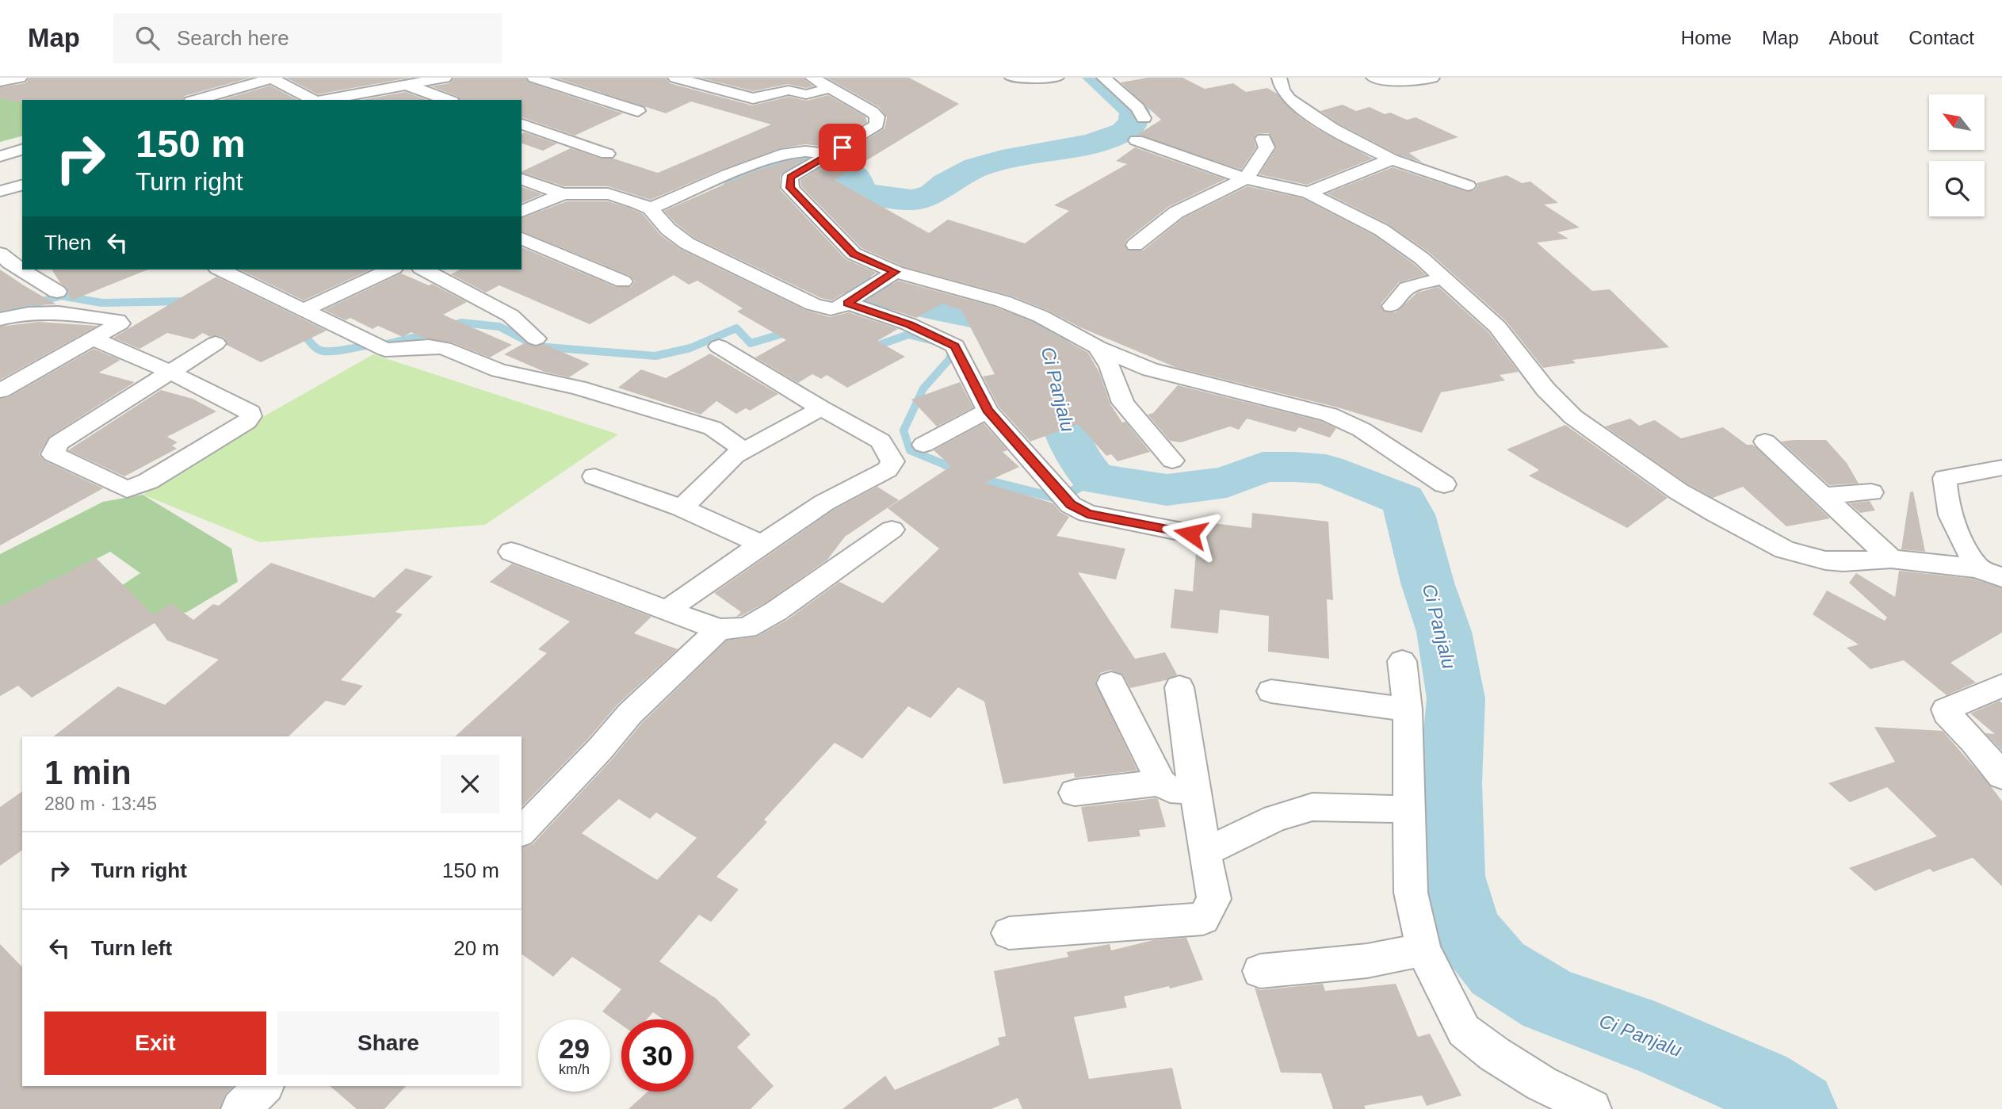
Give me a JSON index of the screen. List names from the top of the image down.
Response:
{
  "water": ["Ci Panjalu"],
  "north": "top left",
  "page": {
    "header": "Map",
    "search": "Search here",
    "nav": [
      "Home",
      "Map",
      "About",
      "Contact"
    ],
    "turn": ["150 m", "Turn right"],
    "then": "Then",
    "heading": ["1 min", "280 m · 13:45"],
    "list": [
      {
        "name": "Turn right",
        "value": "150 m"
      },
      {
        "name": "Turn left",
        "value": "20 m"
      }
    ],
    "buttons": ["Exit", "Share"],
    "speed": "29 km/h",
    "limit": "30"
  }
}
